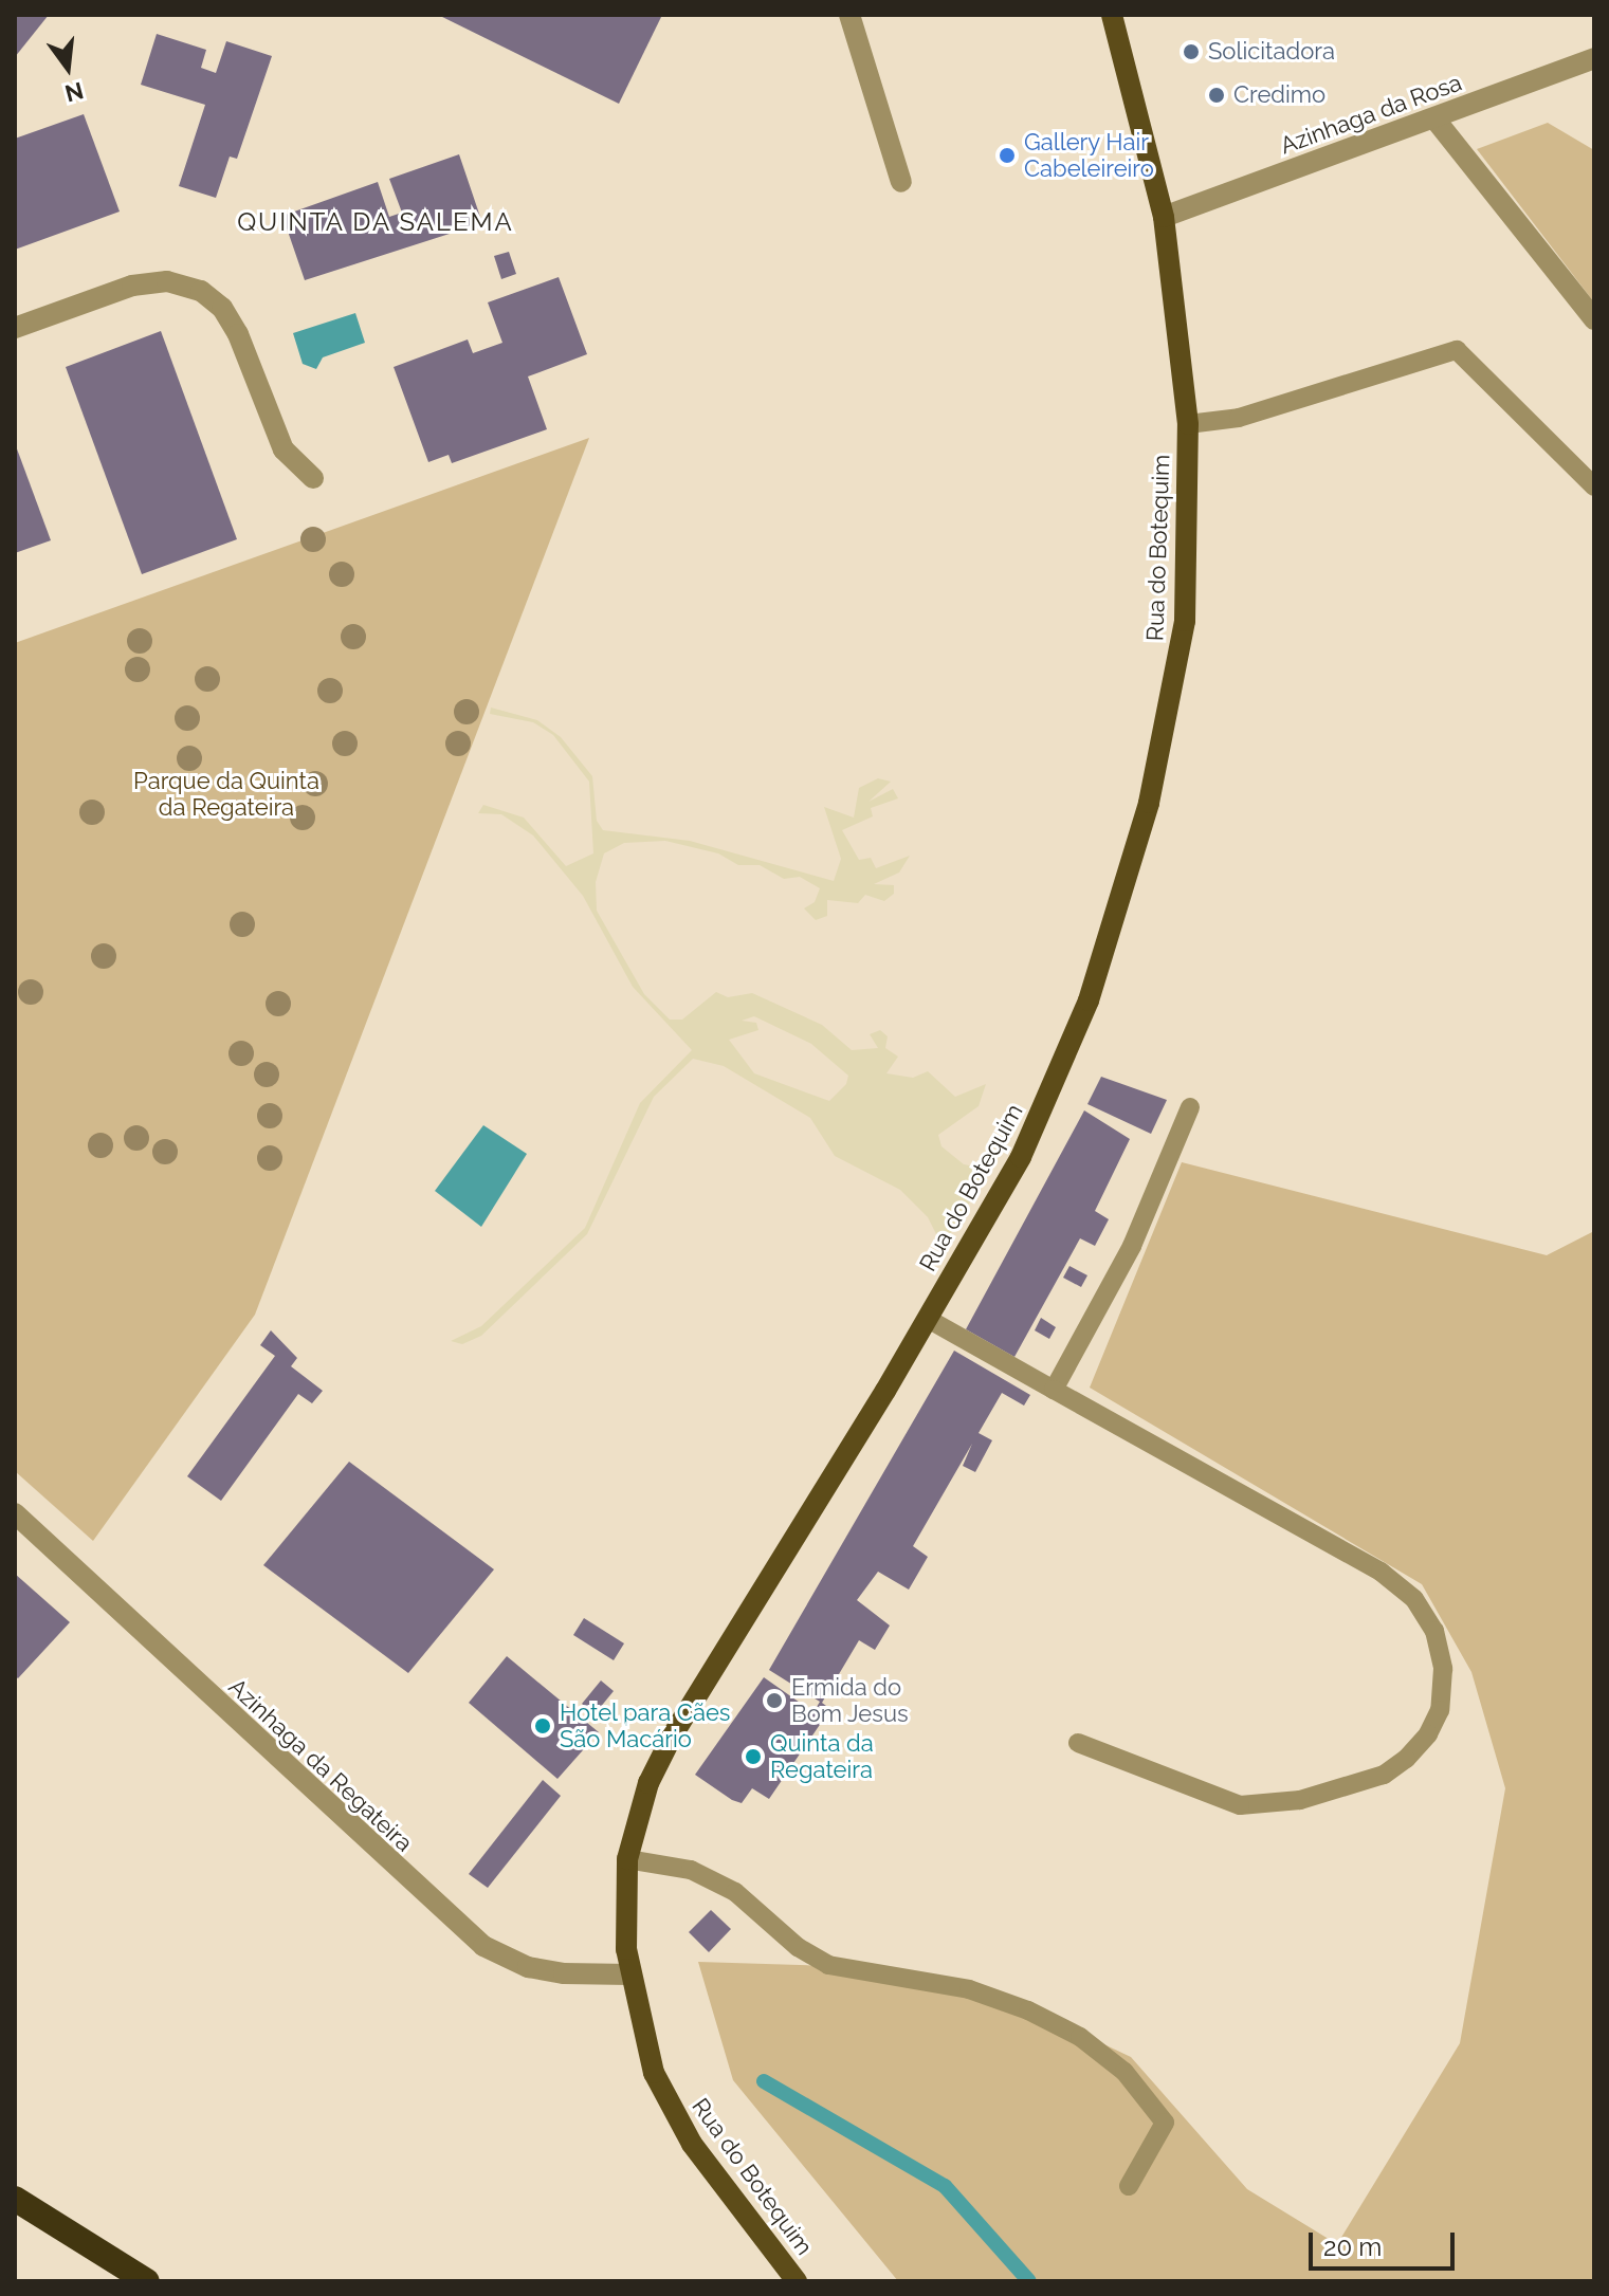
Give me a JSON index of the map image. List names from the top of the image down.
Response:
{
  "streets": {
    "main road": ["Rua do Botequim"],
    "street": ["Azinhaga da Rosa", "Azinhaga da Regateira"]
  },
  "crossings": [
    ["Azinhaga da Rosa", "Rua do Botequim"],
    ["Rua do Botequim", "Azinhaga da Regateira"]
  ],
  "districts": ["QUINTA DA SALEMA"],
  "parks": ["Parque da Quinta da Regateira"],
  "places": [
    "Solicitadora",
    "Credimo",
    "Gallery Hair Cabeleireiro",
    "Ermida do Bom Jesus",
    "Hotel para Cães São Macário",
    "Quinta da Regateira"
  ],
  "scale_bar": "20 m",
  "north": "bottom"
}
